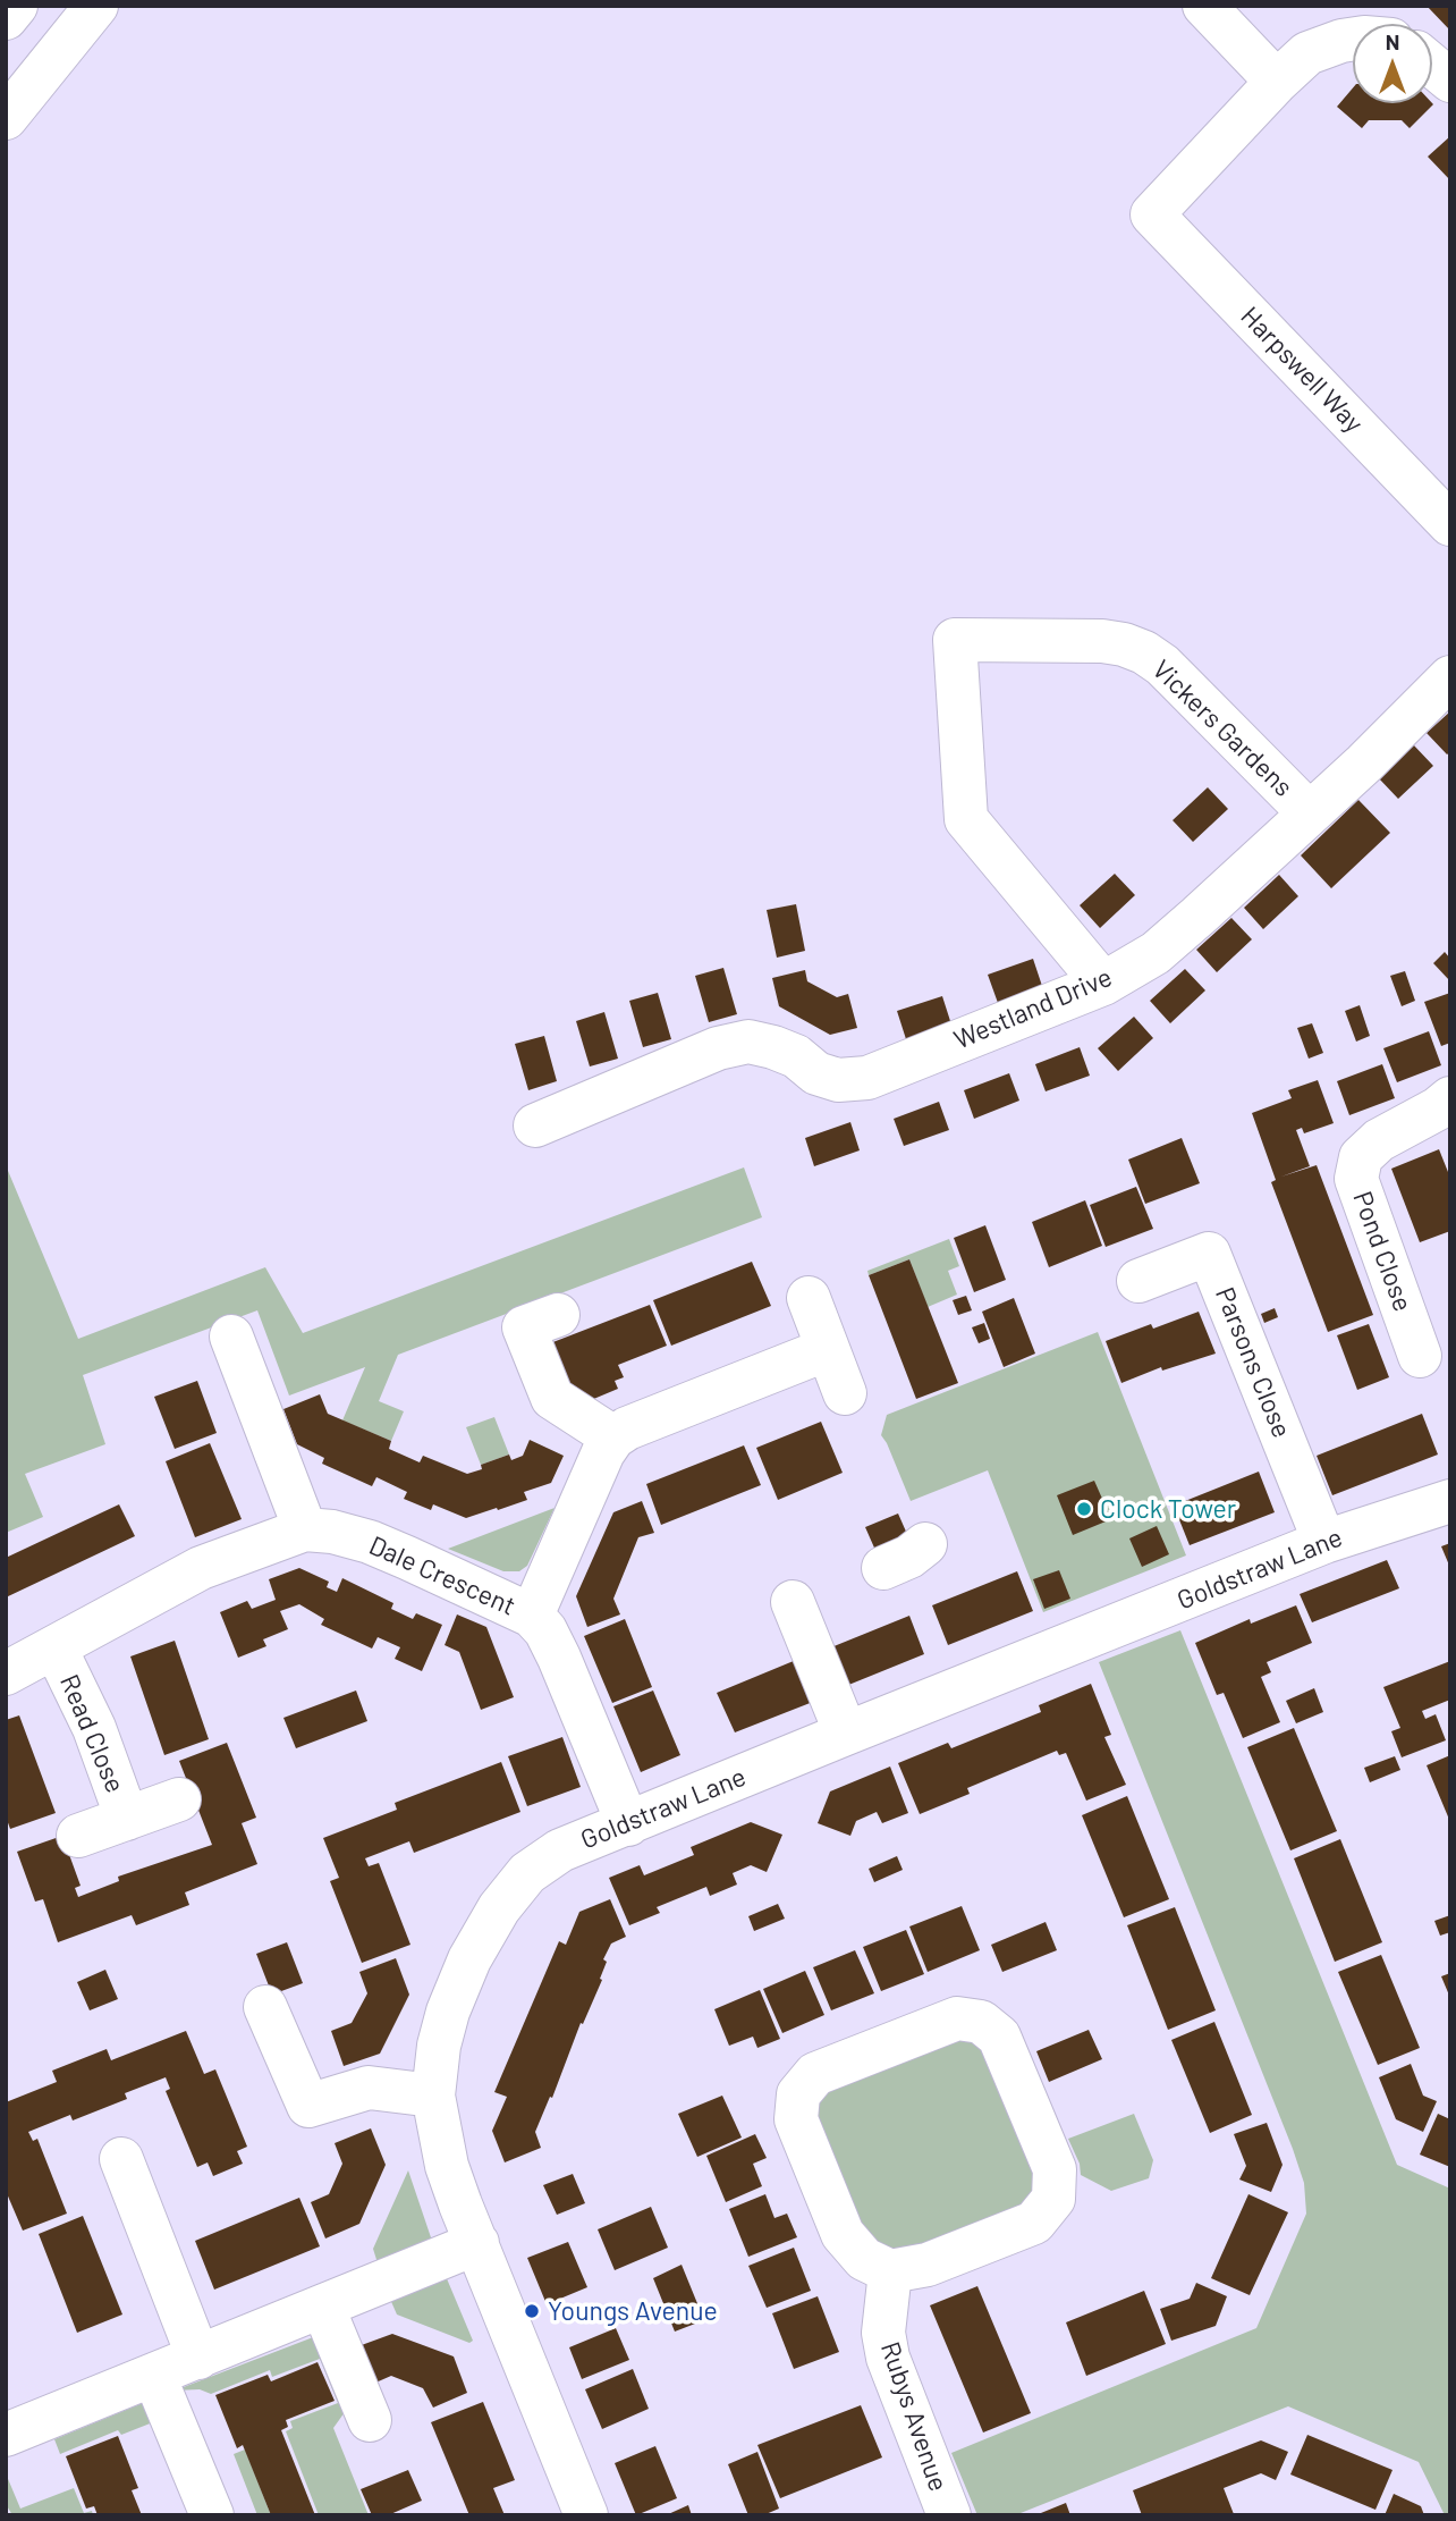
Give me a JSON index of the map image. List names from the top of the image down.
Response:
{
  "streets": {
    "main road": [
      "Harpswell Way",
      "Vickers Gardens",
      "Westland Drive",
      "Pond Close",
      "Parsons Close",
      "Goldstraw Lane",
      "Dale Crescent",
      "Read Close",
      "Rubys Avenue"
    ]
  },
  "crossings": [
    ["Vickers Gardens", "Westland Drive"],
    ["Parsons Close", "Goldstraw Lane"],
    ["Dale Crescent", "Read Close"]
  ],
  "places": ["Clock Tower", "Youngs Avenue"],
  "north": "top"
}
